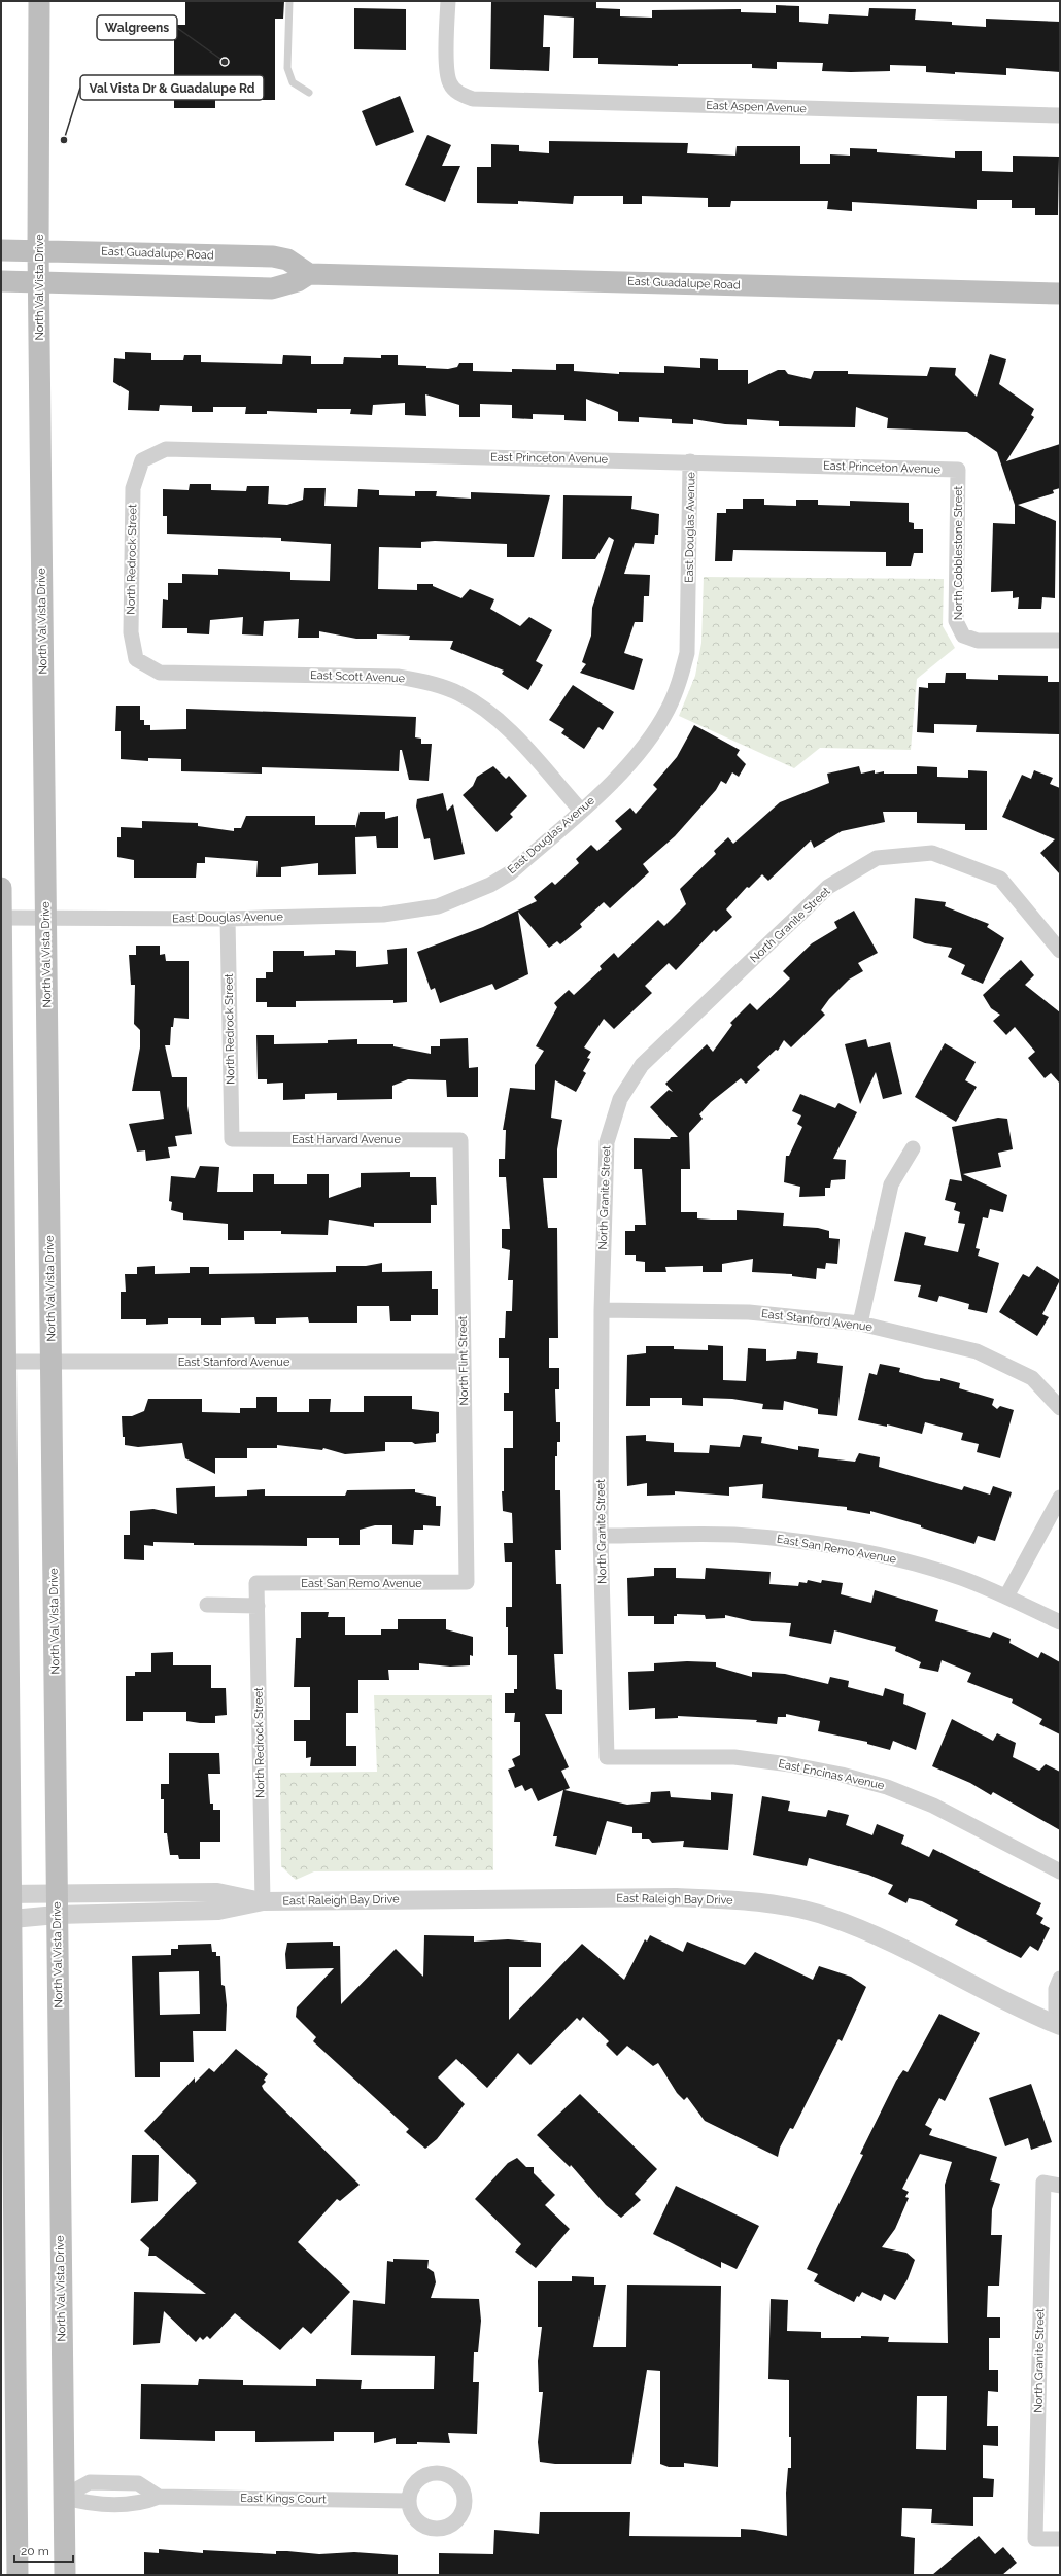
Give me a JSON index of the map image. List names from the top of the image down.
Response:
{
  "streets": {
    "main road": ["East Guadalupe Road", "North Val Vista Drive"],
    "street": [
      "East Aspen Avenue",
      "East Princeton Avenue",
      "East Douglas Avenue",
      "North Cobblestone Street",
      "North Redrock Street",
      "East Scott Avenue",
      "North Granite Street",
      "East Harvard Avenue",
      "East Stanford Avenue",
      "North Flint Street",
      "East San Remo Avenue",
      "East Encinas Avenue",
      "East Raleigh Bay Drive",
      "East Kings Court"
    ]
  },
  "crossings": [
    ["East Guadalupe Road", "North Val Vista Drive"],
    ["North Val Vista Drive", "East Douglas Avenue"],
    ["North Val Vista Drive", "East Stanford Avenue"],
    ["North Val Vista Drive", "East Raleigh Bay Drive"],
    ["North Val Vista Drive", "East Kings Court"],
    ["East Princeton Avenue", "East Douglas Avenue"],
    ["East Princeton Avenue", "North Cobblestone Street"],
    ["East Princeton Avenue", "North Redrock Street"],
    ["East Douglas Avenue", "North Redrock Street"],
    ["East Douglas Avenue", "East Scott Avenue"],
    ["North Redrock Street", "East Scott Avenue"],
    ["North Redrock Street", "East Harvard Avenue"],
    ["North Redrock Street", "East San Remo Avenue"],
    ["North Redrock Street", "East Raleigh Bay Drive"],
    ["North Granite Street", "East Stanford Avenue"],
    ["North Granite Street", "East San Remo Avenue"],
    ["North Granite Street", "East Encinas Avenue"],
    ["East Harvard Avenue", "North Flint Street"],
    ["East Stanford Avenue", "North Flint Street"],
    ["North Flint Street", "East San Remo Avenue"]
  ],
  "places": ["Walgreens", "Val Vista Dr & Guadalupe Rd"],
  "scale_bar": "20 m"
}
